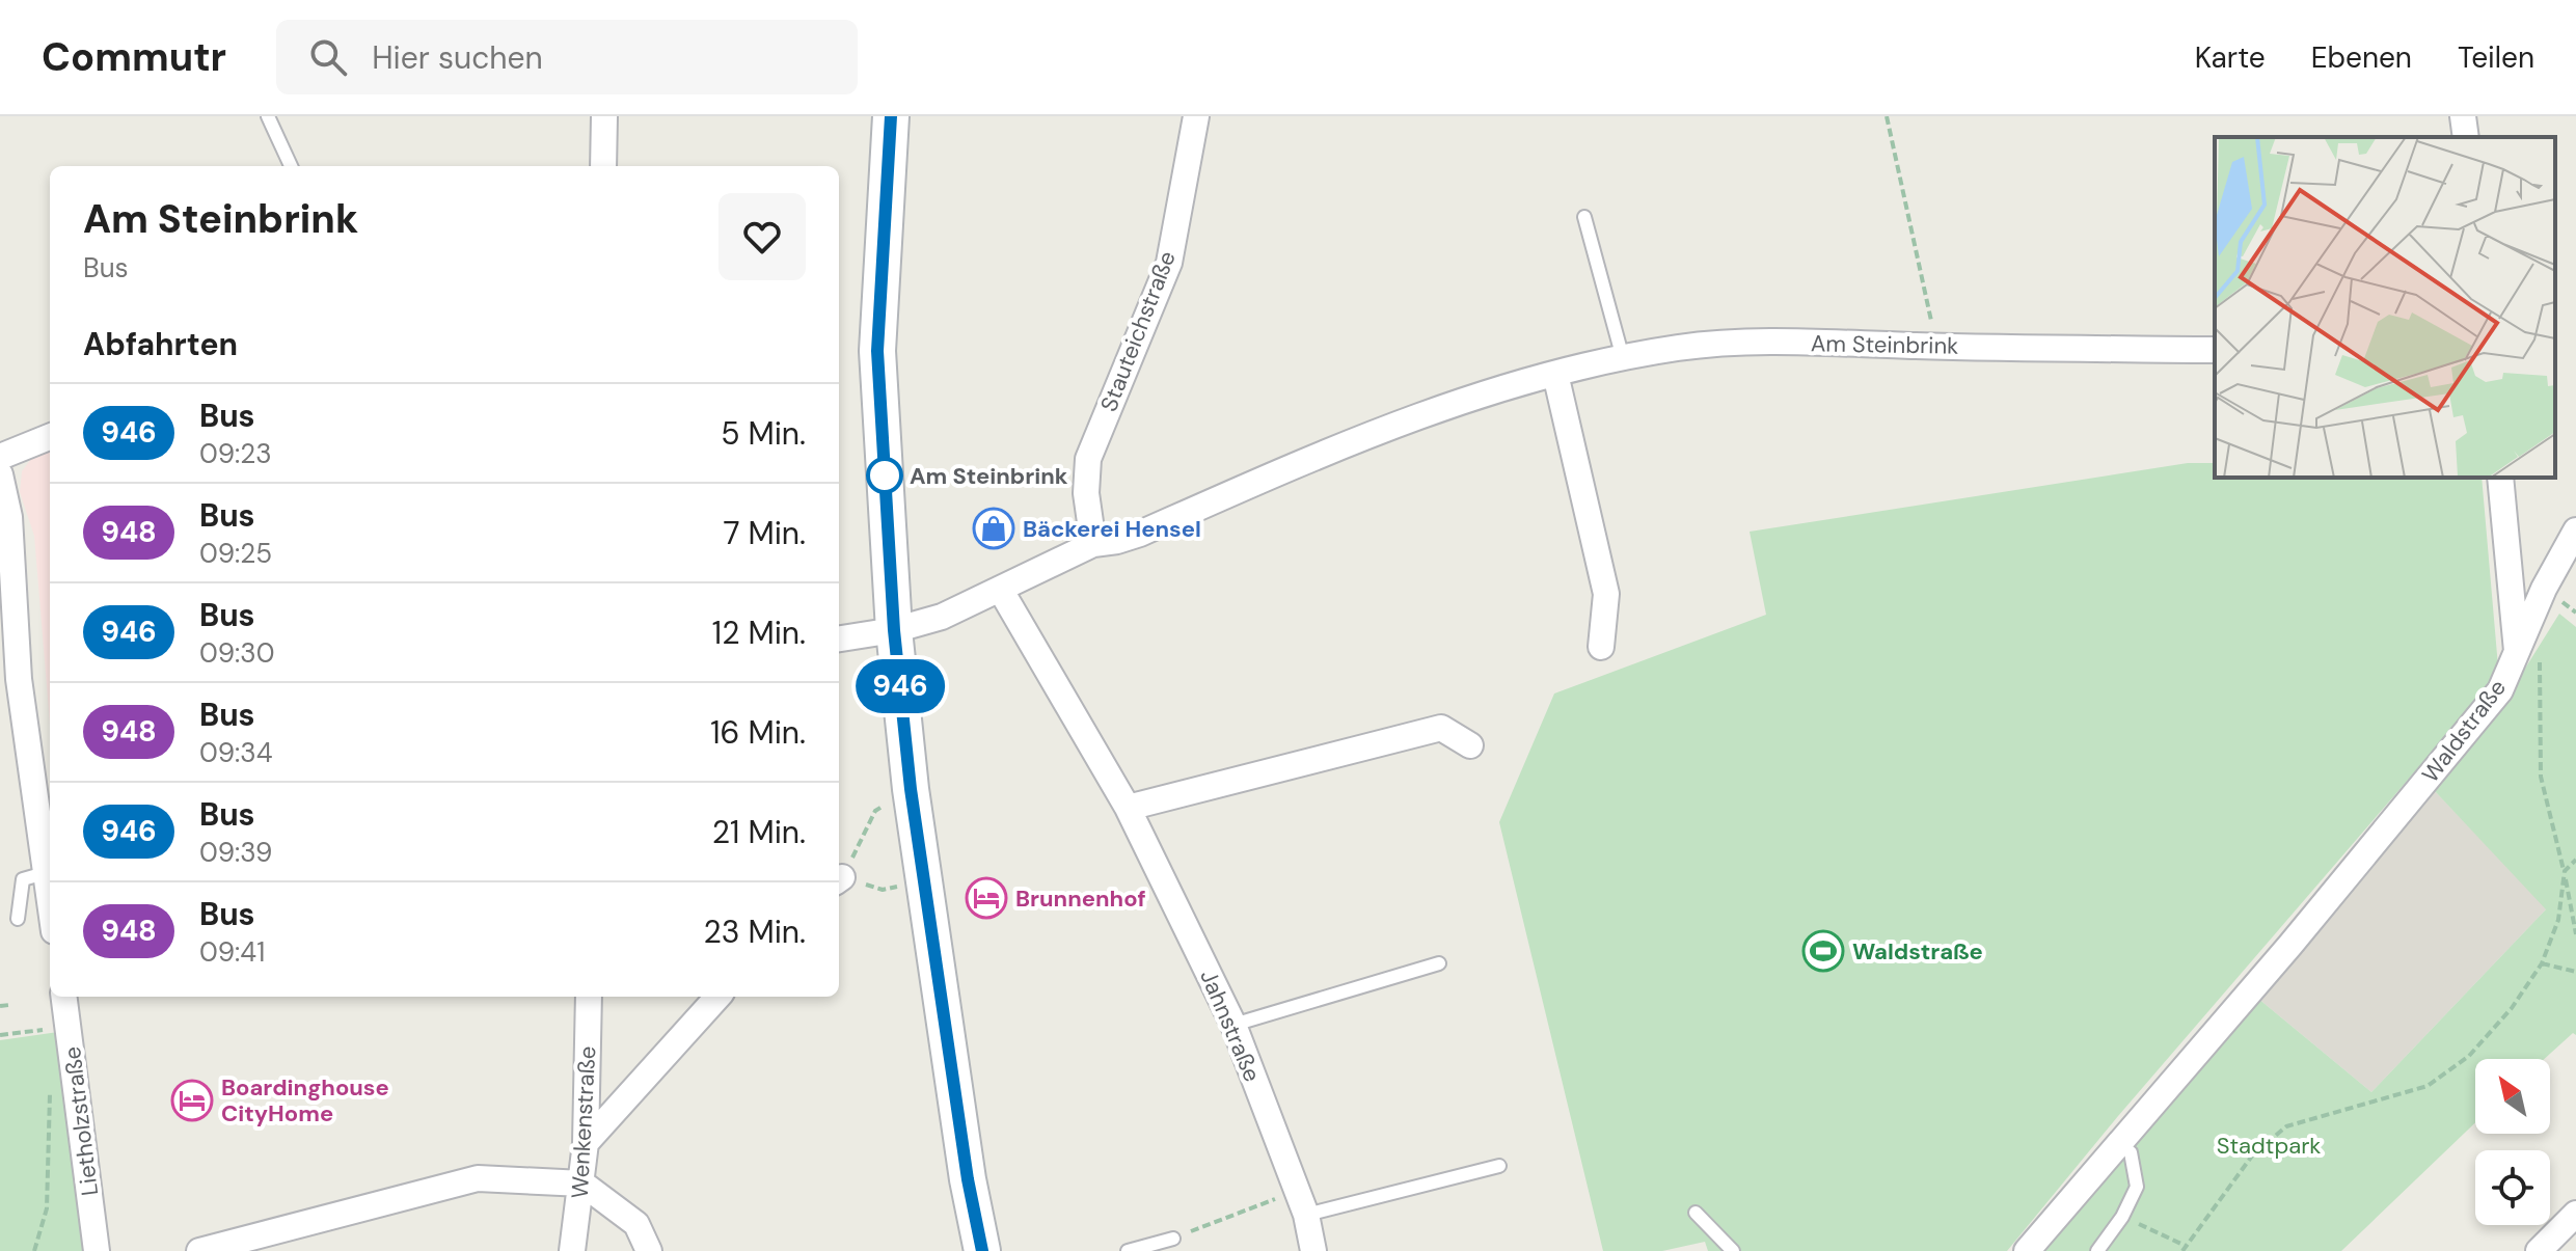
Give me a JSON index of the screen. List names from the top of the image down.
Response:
{
  "streets": {
    "street": [
      "Stauteichstraße",
      "Am Steinbrink",
      "Waldstraße",
      "Jahnstraße",
      "Lietholzstraße",
      "Wenkenstraße"
    ]
  },
  "crossings": [
    ["Stauteichstraße", "Am Steinbrink"],
    ["Am Steinbrink", "Jahnstraße"]
  ],
  "parks": ["Stadtpark"],
  "places": {
    "other": ["Am Steinbrink"],
    "shop": ["Bäckerei Hensel"],
    "hotel": ["Brunnenhof", "Boardinghouse CityHome"],
    "sports": ["Waldstraße"]
  },
  "lines": ["bus line 946"],
  "north": "top left",
  "page": {
    "header": "Commutr",
    "search": "Hier suchen",
    "nav": ["Karte", "Ebenen", "Teilen"],
    "on_map": "946",
    "heading": [
      ["Am Steinbrink", "Bus"],
      "Abfahrten"
    ],
    "list": [
      {
        "mark": "946",
        "name": "Bus",
        "note": "09:23",
        "value": "5 Min."
      },
      {
        "mark": "948",
        "name": "Bus",
        "note": "09:25",
        "value": "7 Min."
      },
      {
        "mark": "946",
        "name": "Bus",
        "note": "09:30",
        "value": "12 Min."
      },
      {
        "mark": "948",
        "name": "Bus",
        "note": "09:34",
        "value": "16 Min."
      },
      {
        "mark": "946",
        "name": "Bus",
        "note": "09:39",
        "value": "21 Min."
      },
      {
        "mark": "948",
        "name": "Bus",
        "note": "09:41",
        "value": "23 Min."
      }
    ]
  }
}
